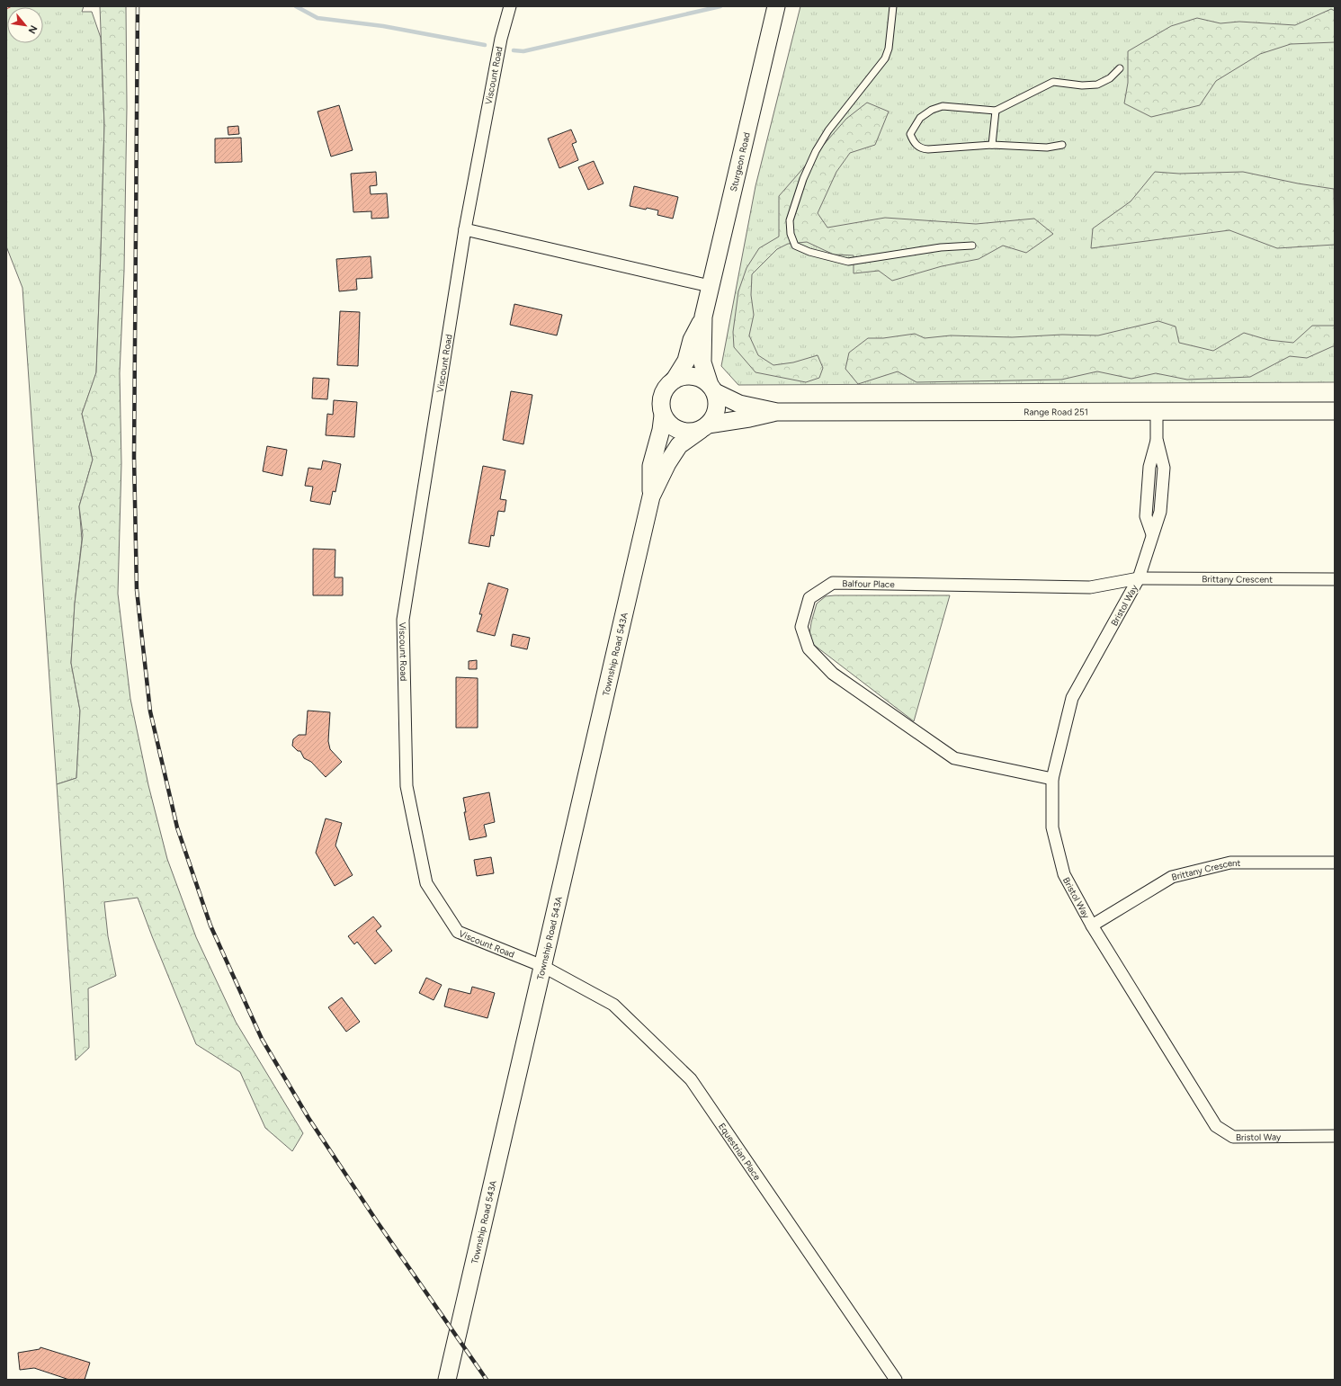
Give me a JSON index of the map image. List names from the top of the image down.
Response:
{
  "streets": {
    "main road": ["Sturgeon Road", "Range Road 251", "Township Road 543A"],
    "street": [
      "Viscount Road",
      "Brittany Crescent",
      "Balfour Place",
      "Bristol Way",
      "Equestrian Place"
    ]
  },
  "crossings": [
    ["Viscount Road", "Township Road 543A"],
    ["Viscount Road", "Equestrian Place"],
    ["Sturgeon Road", "Range Road 251"],
    ["Sturgeon Road", "Township Road 543A"],
    ["Range Road 251", "Bristol Way"],
    ["Range Road 251", "Township Road 543A"],
    ["Brittany Crescent", "Balfour Place"],
    ["Brittany Crescent", "Bristol Way"],
    ["Balfour Place", "Bristol Way"],
    ["Township Road 543A", "Equestrian Place"]
  ],
  "north": "bottom right"
}
